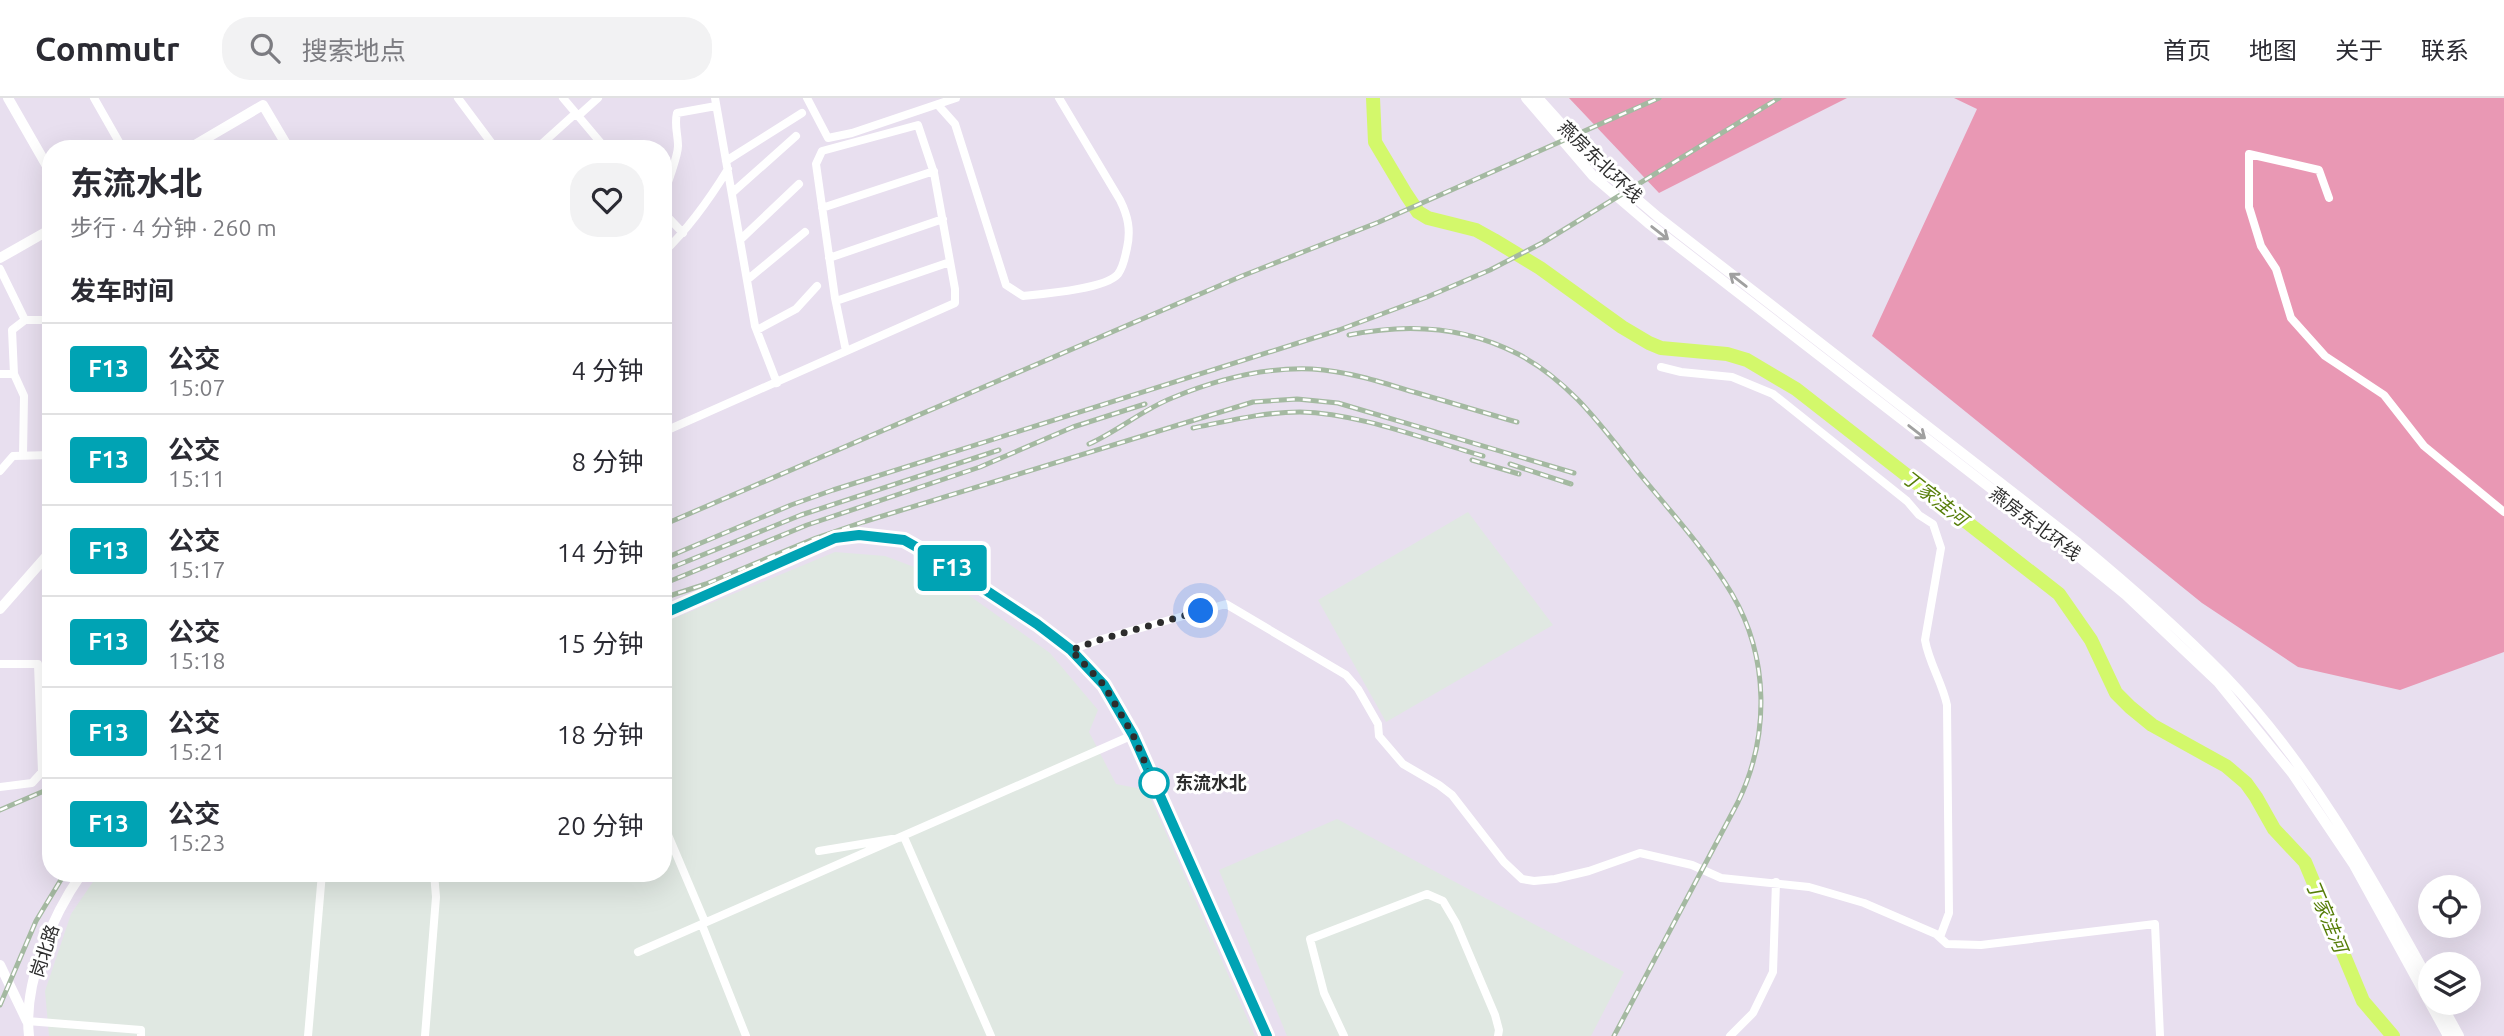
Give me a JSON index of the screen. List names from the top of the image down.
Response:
{
  "streets": {
    "main road": ["燕房东北环线", "岗北路"]
  },
  "water": ["丁家洼河"],
  "places": ["东流水北"],
  "lines": ["bus line F13"],
  "page": {
    "header": "Commutr",
    "search": "搜索地点",
    "nav": [
      "首页",
      "地图",
      "关于",
      "联系"
    ],
    "on_map": "F13",
    "heading": [
      ["东流水北", "步行 · 4 分钟 · 260 m"],
      "发车时间"
    ],
    "list": [
      {
        "mark": "F13",
        "name": "公交",
        "note": "15:07",
        "value": "4 分钟"
      },
      {
        "mark": "F13",
        "name": "公交",
        "note": "15:11",
        "value": "8 分钟"
      },
      {
        "mark": "F13",
        "name": "公交",
        "note": "15:17",
        "value": "14 分钟"
      },
      {
        "mark": "F13",
        "name": "公交",
        "note": "15:18",
        "value": "15 分钟"
      },
      {
        "mark": "F13",
        "name": "公交",
        "note": "15:21",
        "value": "18 分钟"
      },
      {
        "mark": "F13",
        "name": "公交",
        "note": "15:23",
        "value": "20 分钟"
      }
    ]
  }
}
